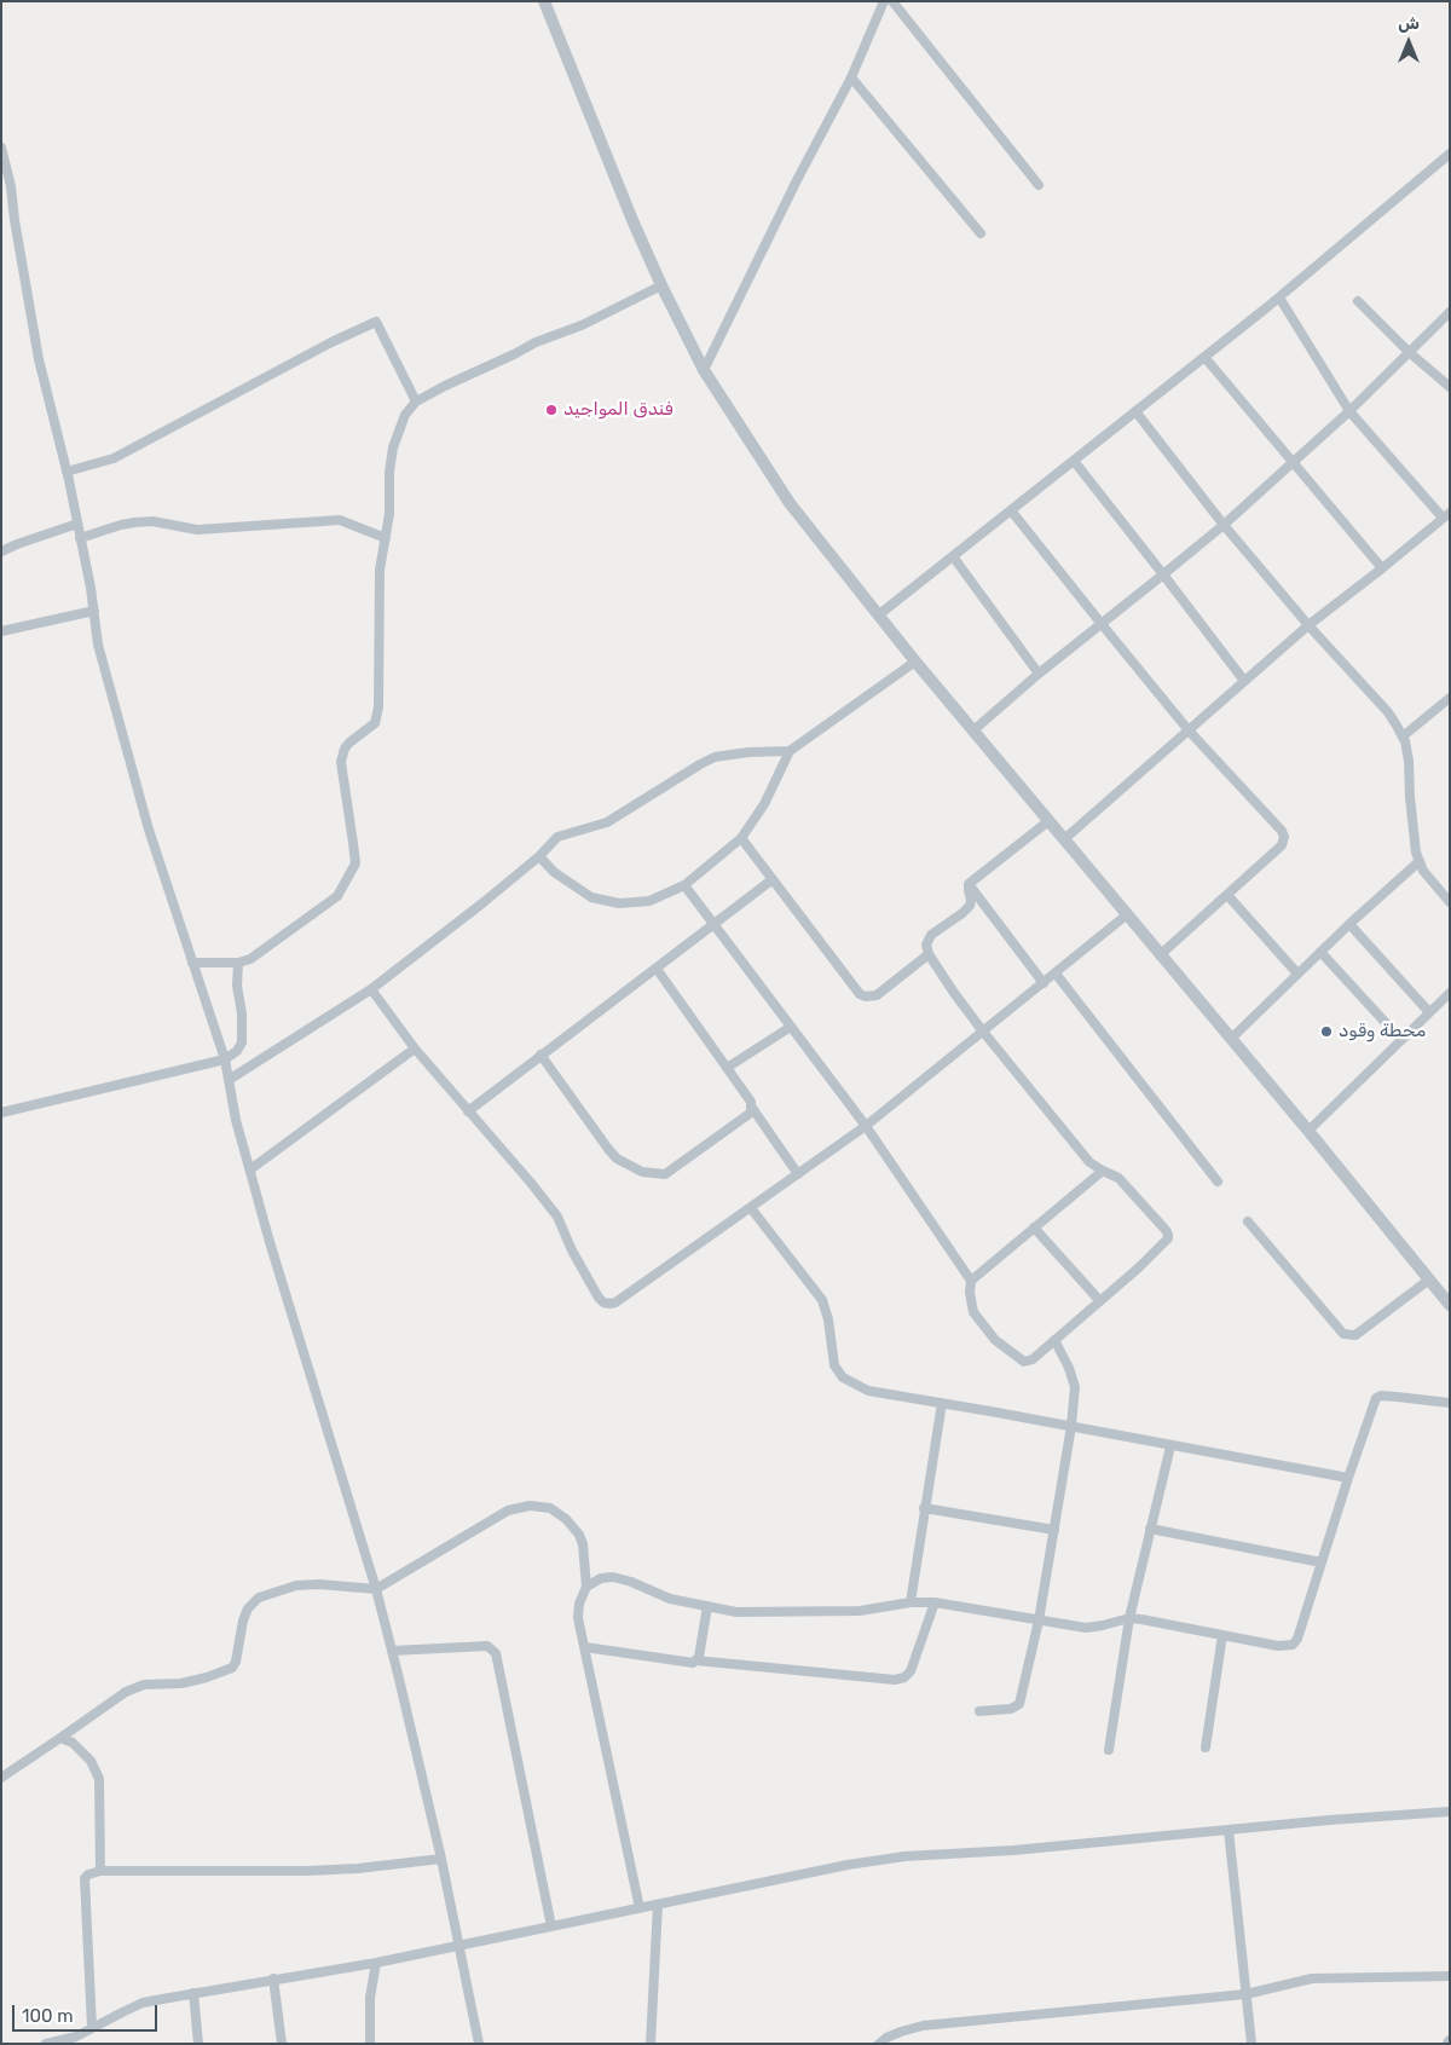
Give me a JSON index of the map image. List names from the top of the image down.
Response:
{
  "places": ["فندق المواجيد", "محطة وقود"],
  "scale_bar": "100 m",
  "north": "top"
}
